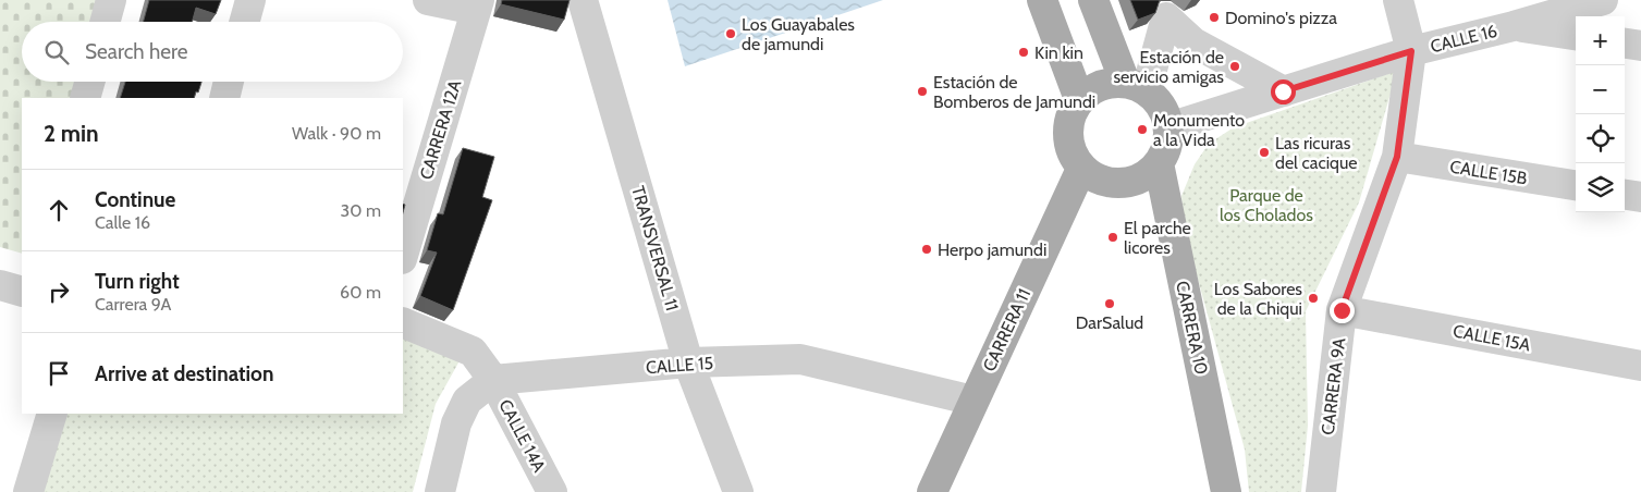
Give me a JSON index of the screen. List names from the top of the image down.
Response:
{
  "streets": {
    "main road": ["CARRERA 10", "CARRERA 11"],
    "street": [
      "CALLE 16",
      "CARRERA 12A",
      "CALLE 15B",
      "TRANSVERSAL 11",
      "CALLE 15A",
      "CALLE 15",
      "CARRERA 9A",
      "CALLE 14A"
    ]
  },
  "crossings": [
    ["CALLE 16", "CARRERA 10"],
    ["CALLE 16", "CARRERA 11"],
    ["CALLE 16", "CARRERA 9A"],
    ["CALLE 15B", "CARRERA 9A"],
    ["TRANSVERSAL 11", "CALLE 15"],
    ["CARRERA 10", "CARRERA 11"],
    ["CARRERA 11", "CALLE 15"],
    ["CALLE 15A", "CARRERA 9A"],
    ["CALLE 15", "CALLE 14A"]
  ],
  "parks": ["Parque de los Cholados"],
  "places": [
    "Domino's pizza",
    "Los Guayabales de jamundi",
    "Kin kin",
    "Estación de servicio amigas",
    "Estación de Bomberos de Jamundi",
    "Monumento a la Vida",
    "Las ricuras del cacique",
    "El parche licores",
    "Herpo jamundi",
    "Los Sabores de la Chiqui",
    "DarSalud"
  ],
  "page": {
    "map_buttons": ["+", "−"],
    "search": "Search here",
    "heading": ["2 min", "Walk · 90 m"],
    "list": [
      ["Continue", "Calle 16", "30 m"],
      ["Turn right", "Carrera 9A", "60 m"],
      "Arrive at destination"
    ]
  }
}
